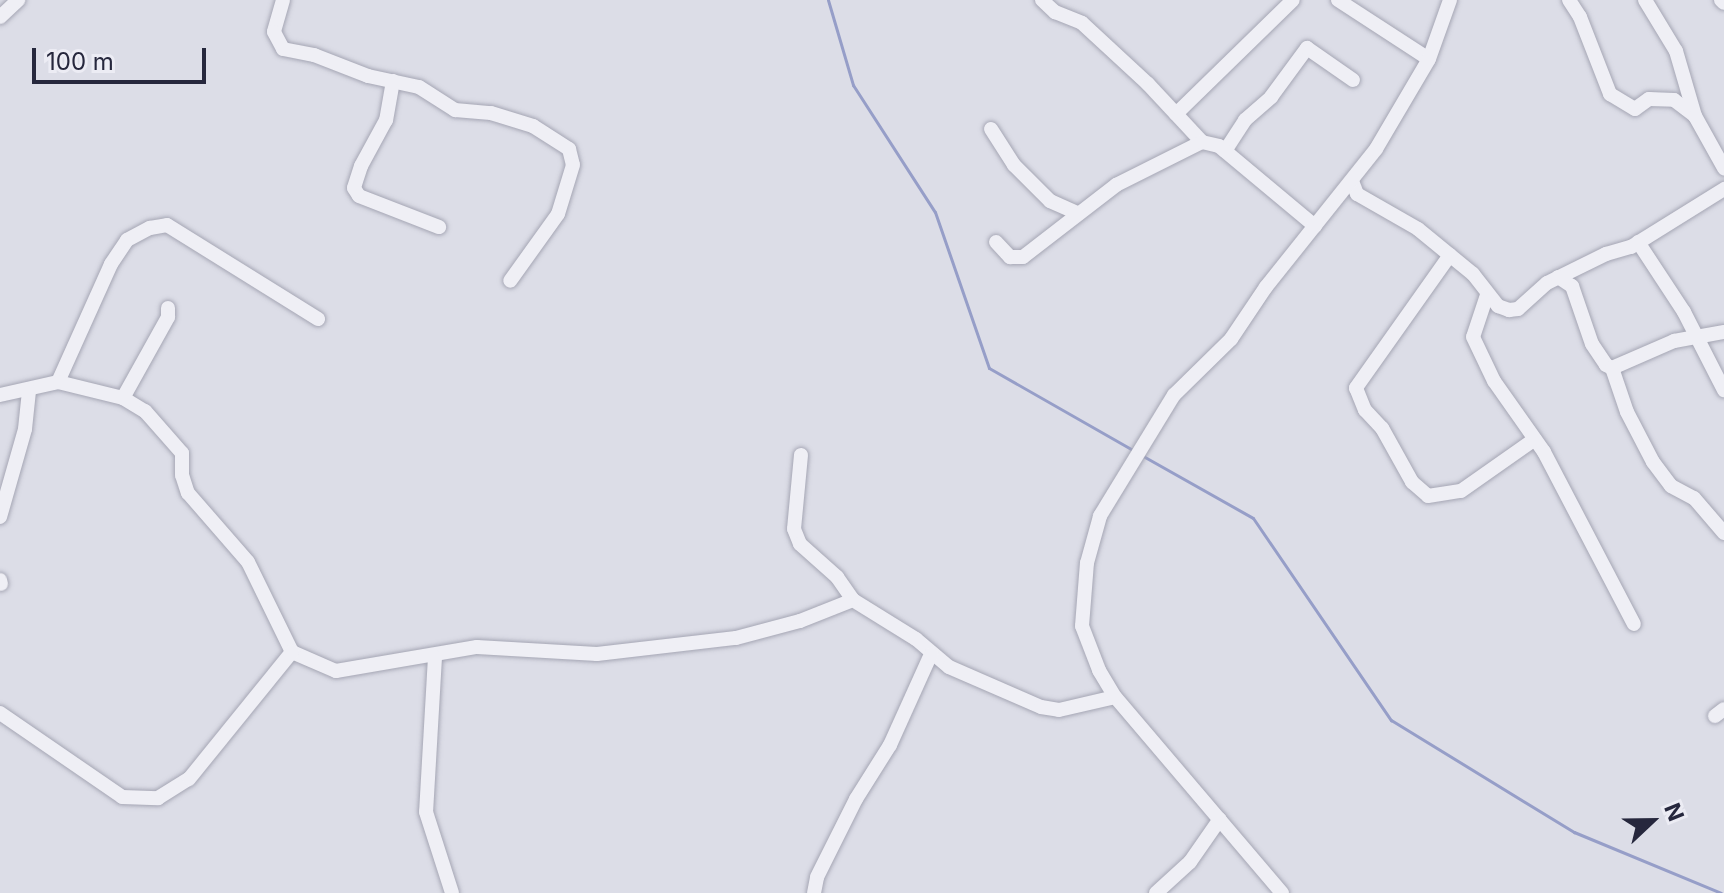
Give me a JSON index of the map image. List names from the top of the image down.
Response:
{
  "scale_bar": "100 m",
  "north": "right"
}
